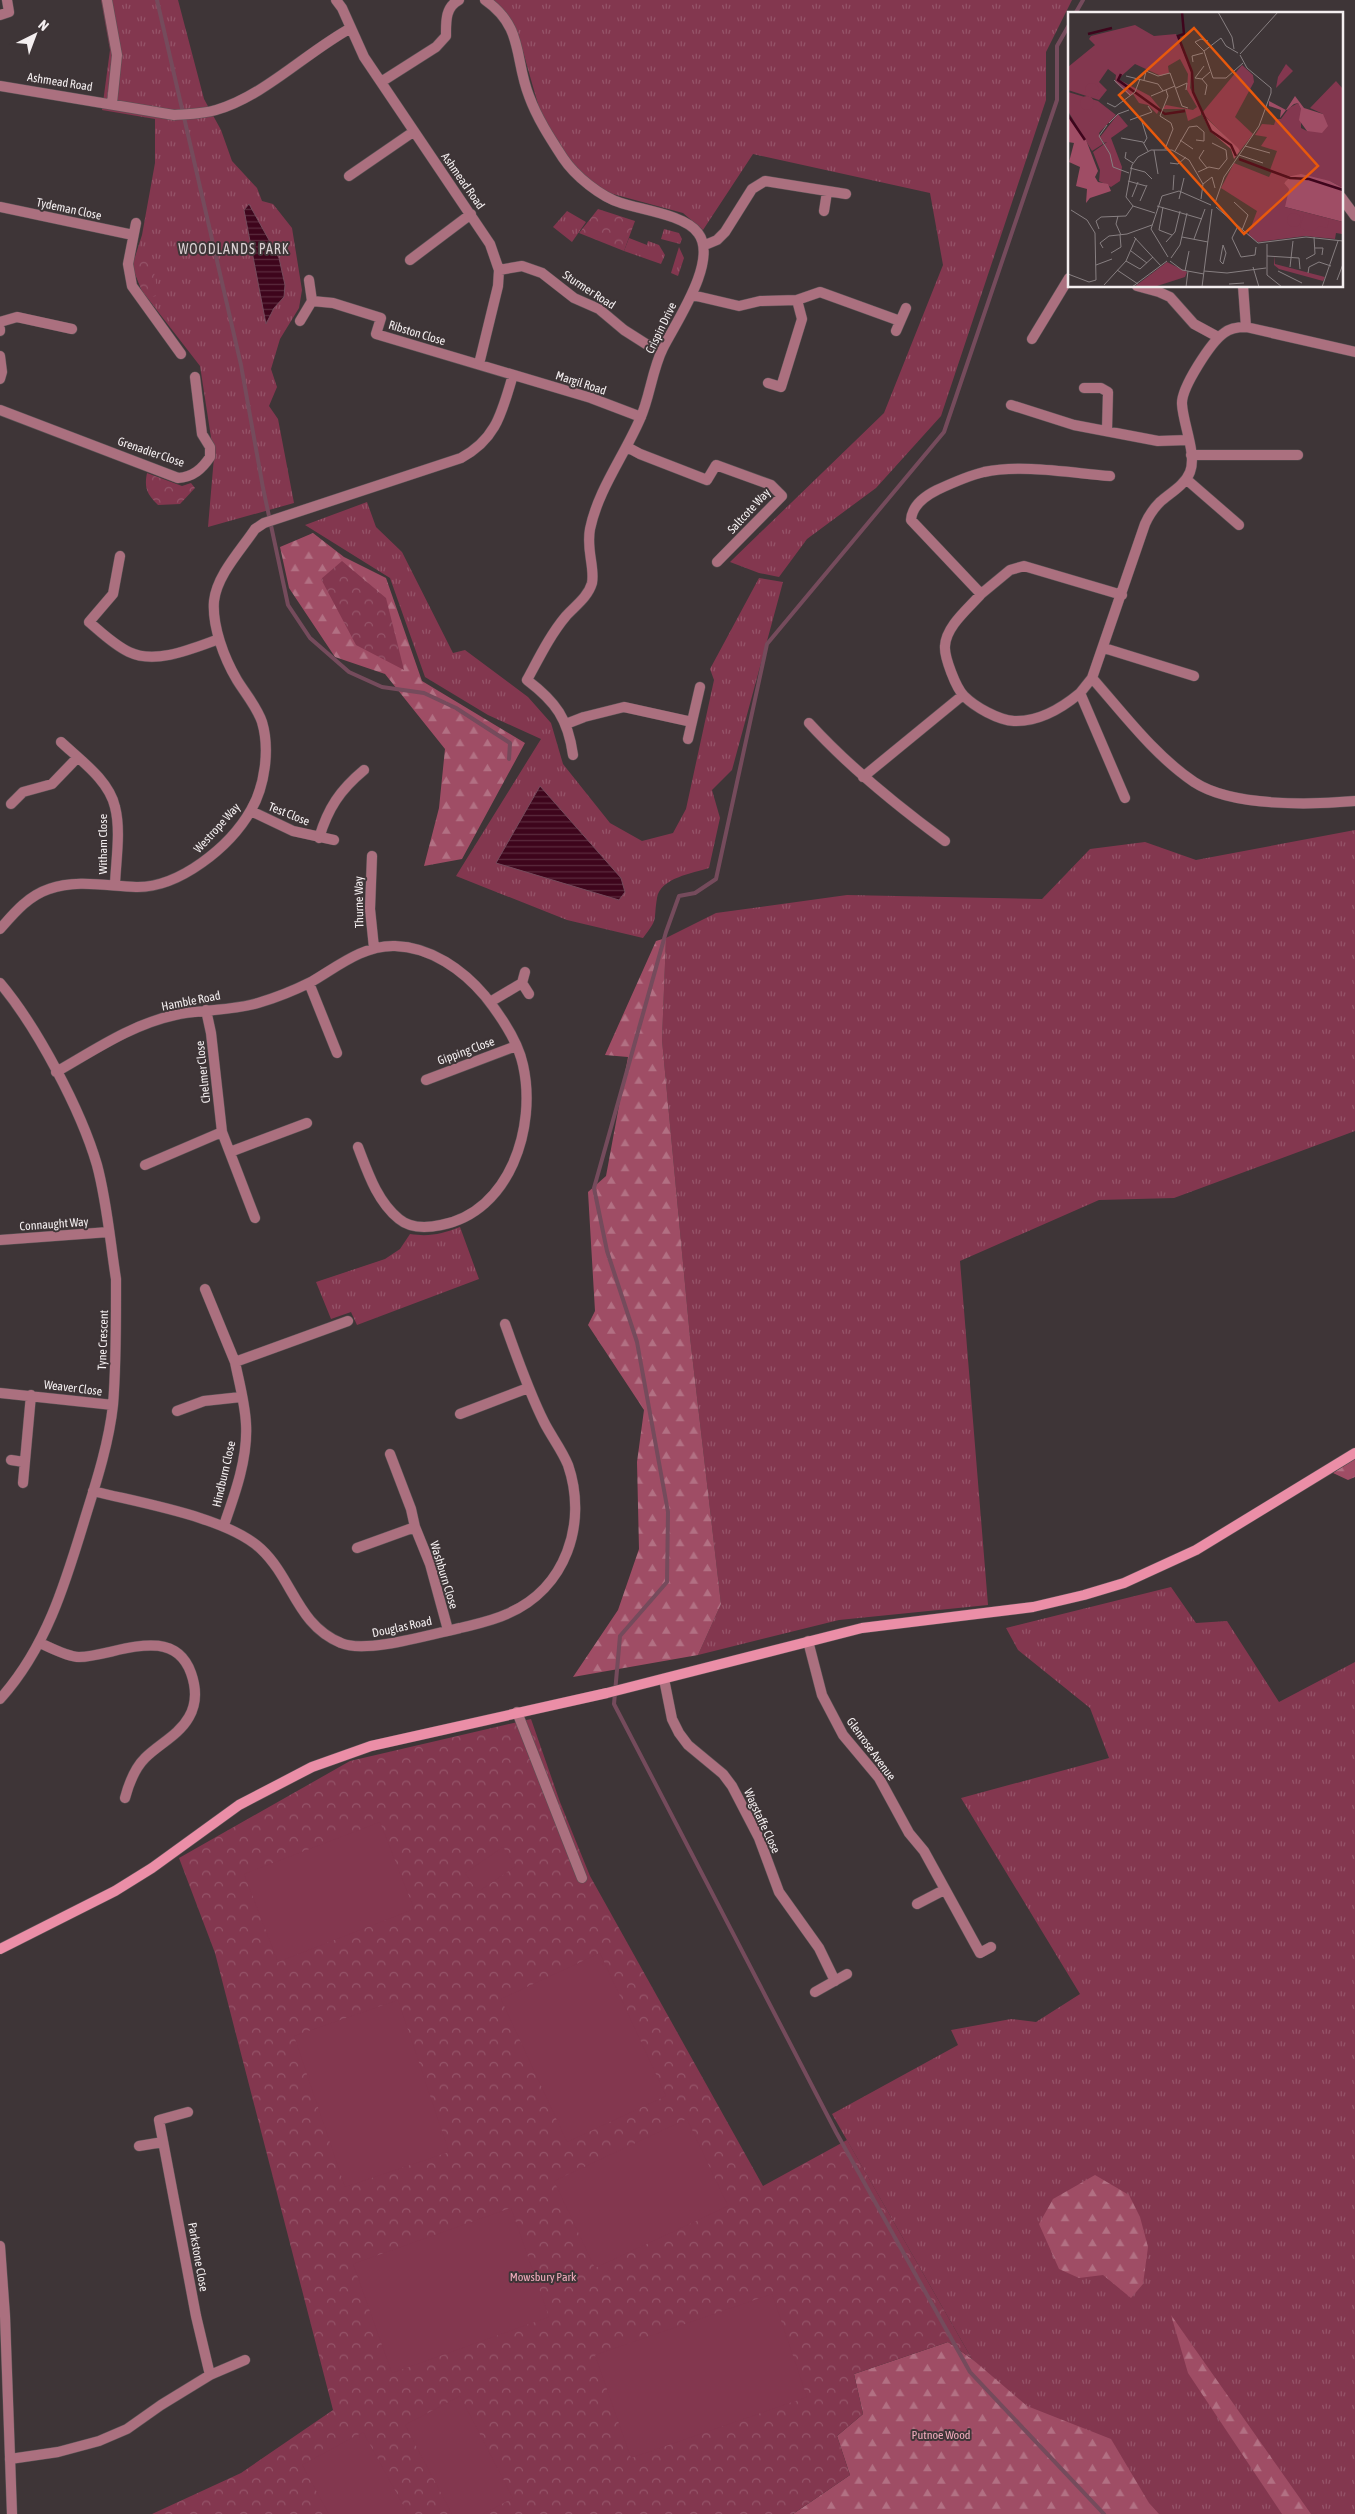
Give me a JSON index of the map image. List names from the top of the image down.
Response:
{
  "streets": {
    "street": [
      "Ashmead Road",
      "Tydeman Close",
      "Sturmer Road",
      "Crispin Drive",
      "Ribston Close",
      "Margil Road",
      "Grenadier Close",
      "Saltcote Way",
      "Test Close",
      "Westrope Way",
      "Witham Close",
      "Thurne Way",
      "Hamble Road",
      "Gipping Close",
      "Chelmer Close",
      "Connaught Way",
      "Tyne Crescent",
      "Weaver Close",
      "Hindburn Close",
      "Washburn Close",
      "Douglas Road",
      "Glenrose Avenue",
      "Wagstaffe Close",
      "Parkstone Close"
    ]
  },
  "crossings": [
    ["Ashmead Road", "Sturmer Road"],
    ["Ashmead Road", "Ribston Close"],
    ["Sturmer Road", "Crispin Drive"],
    ["Crispin Drive", "Margil Road"],
    ["Crispin Drive", "Saltcote Way"],
    ["Margil Road", "Westrope Way"],
    ["Test Close", "Westrope Way"],
    ["Westrope Way", "Witham Close"],
    ["Thurne Way", "Hamble Road"],
    ["Hamble Road", "Gipping Close"],
    ["Hamble Road", "Chelmer Close"],
    ["Hamble Road", "Tyne Crescent"],
    ["Connaught Way", "Tyne Crescent"],
    ["Tyne Crescent", "Weaver Close"],
    ["Tyne Crescent", "Douglas Road"],
    ["Hindburn Close", "Douglas Road"],
    ["Washburn Close", "Douglas Road"]
  ],
  "districts": ["WOODLANDS PARK"],
  "parks": ["Mowsbury Park", "Putnoe Wood"],
  "north": "top right"
}
